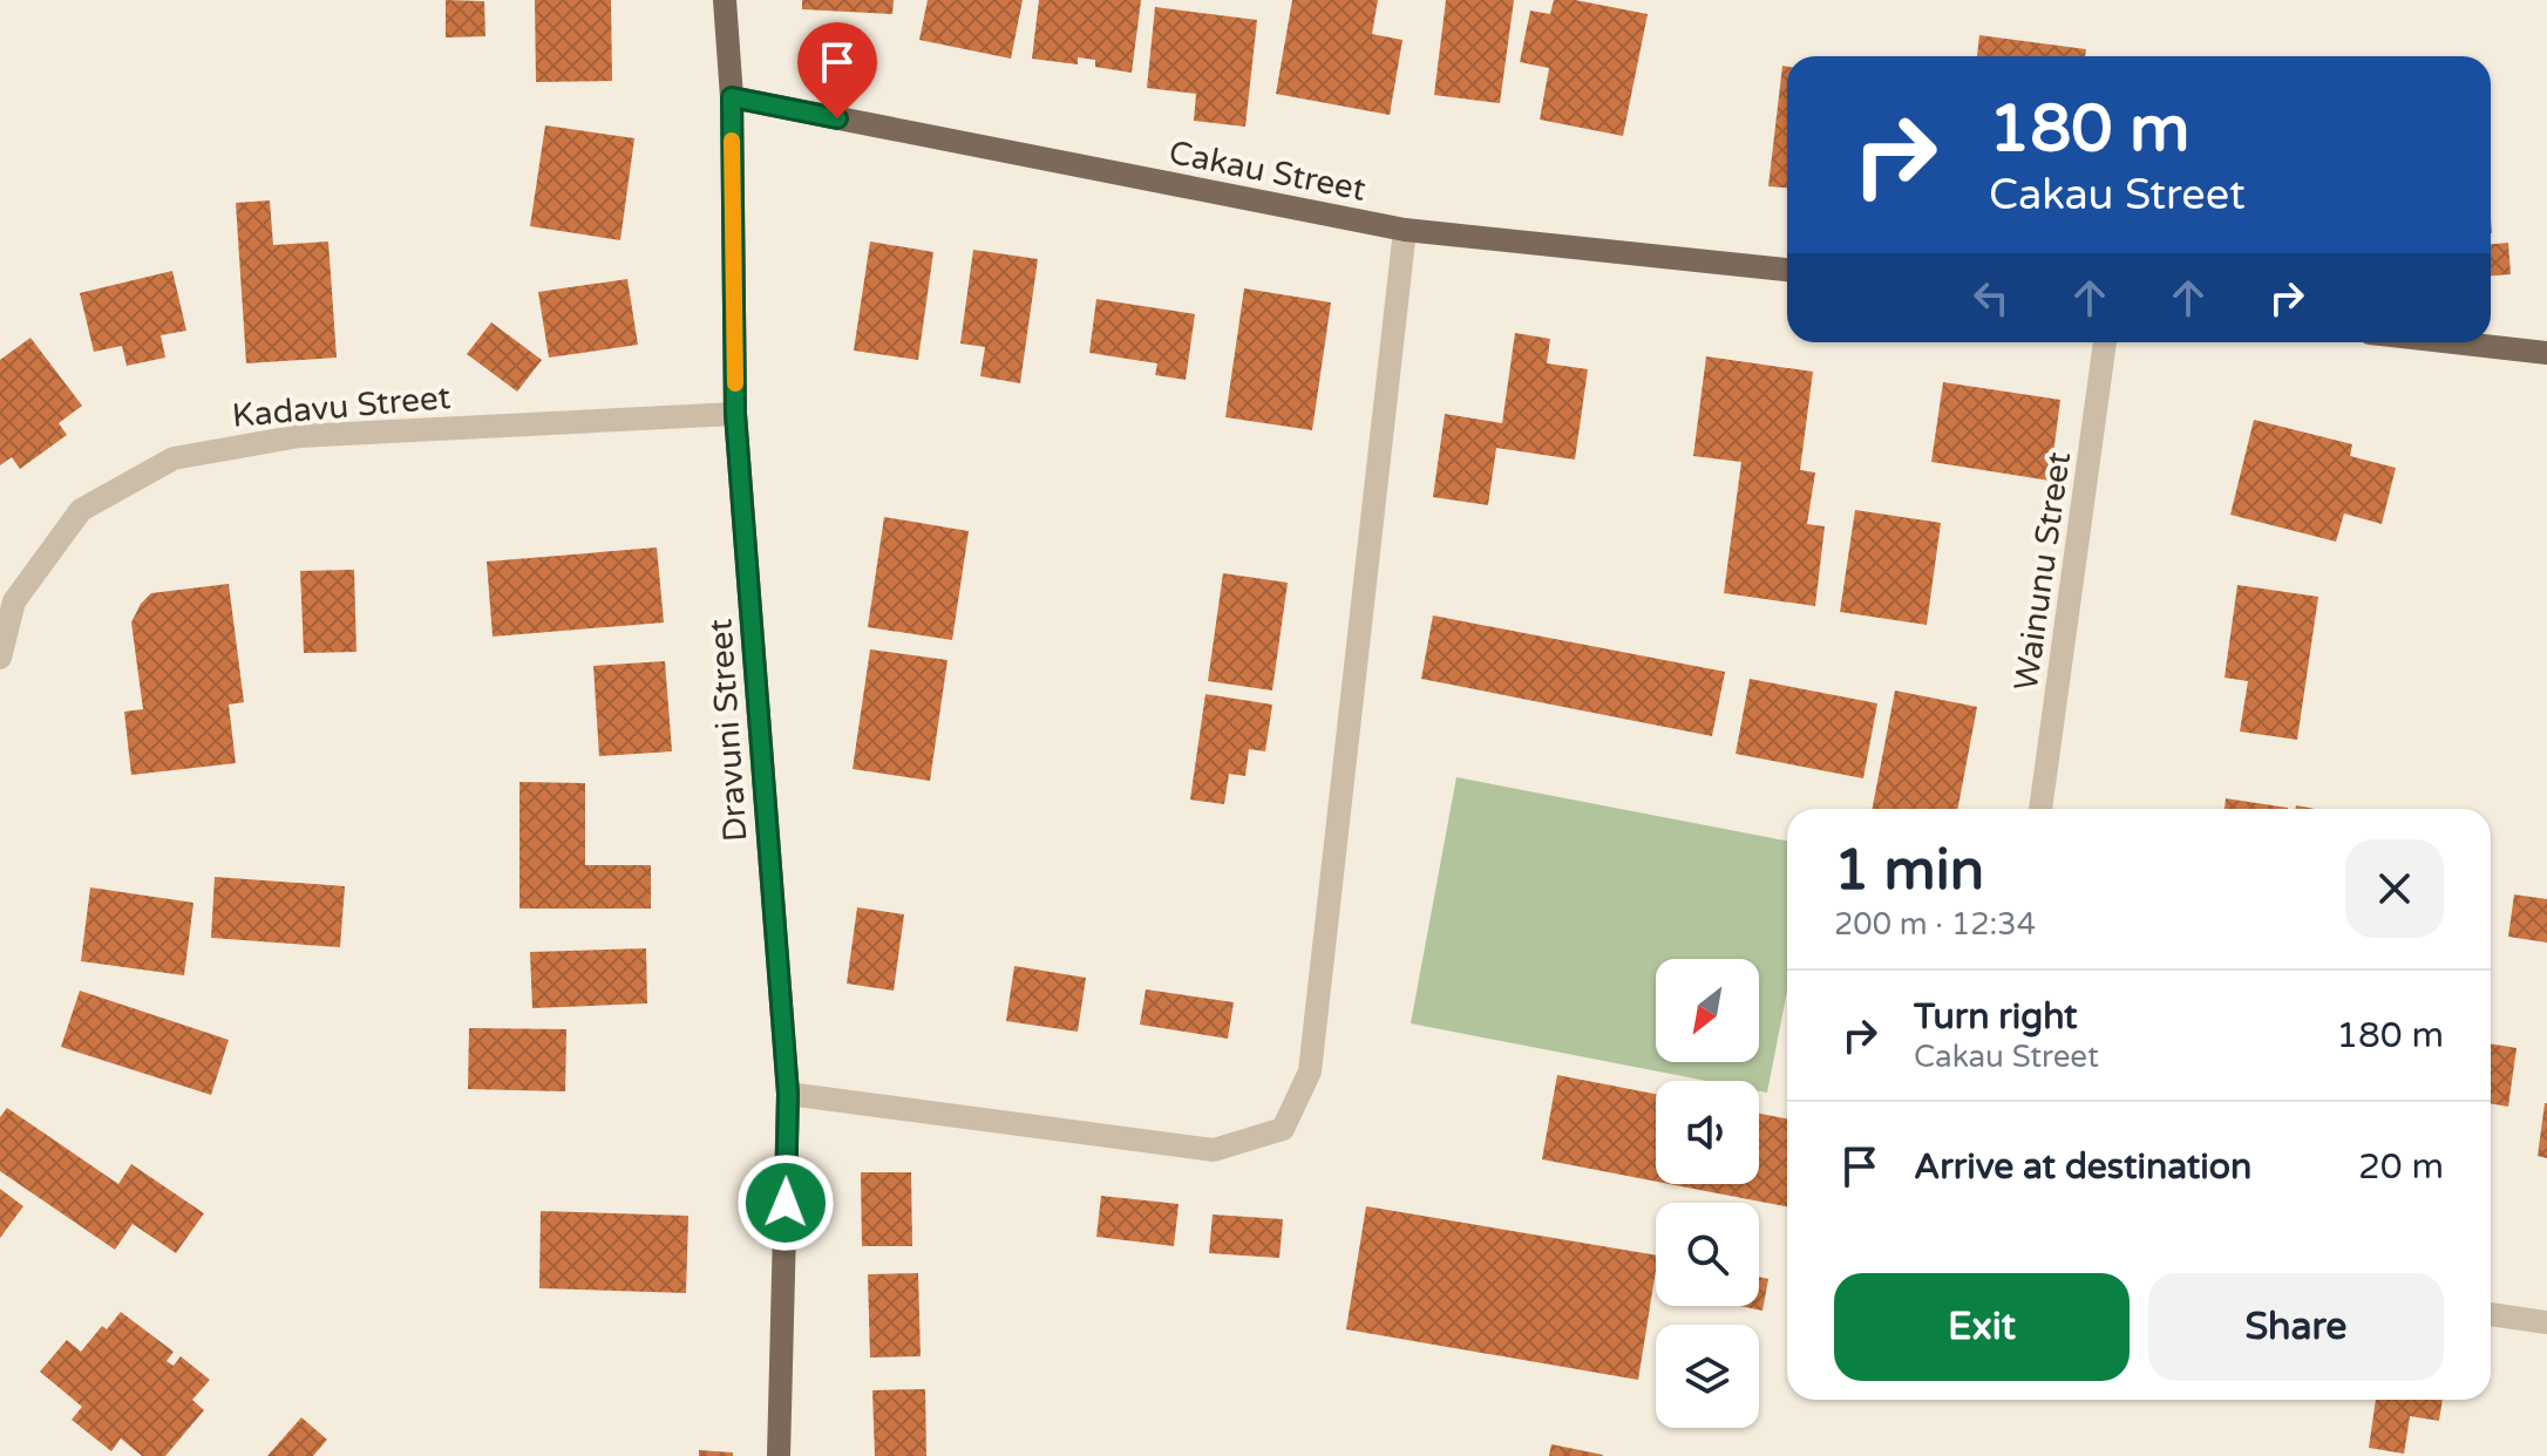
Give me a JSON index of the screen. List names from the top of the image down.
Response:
{
  "streets": {
    "main road": ["Cakau Street", "Dravuni Street"],
    "street": ["Kadavu Street", "Wainunu Street"]
  },
  "crossings": [
    ["Cakau Street", "Dravuni Street"],
    ["Kadavu Street", "Dravuni Street"]
  ],
  "north": "bottom left",
  "page": {
    "turn": ["180 m", "Cakau Street"],
    "heading": ["1 min", "200 m · 12:34"],
    "list": [
      {
        "name": "Turn right",
        "note": "Cakau Street",
        "value": "180 m"
      },
      {
        "name": "Arrive at destination",
        "value": "20 m"
      }
    ],
    "buttons": ["Exit", "Share"]
  }
}
